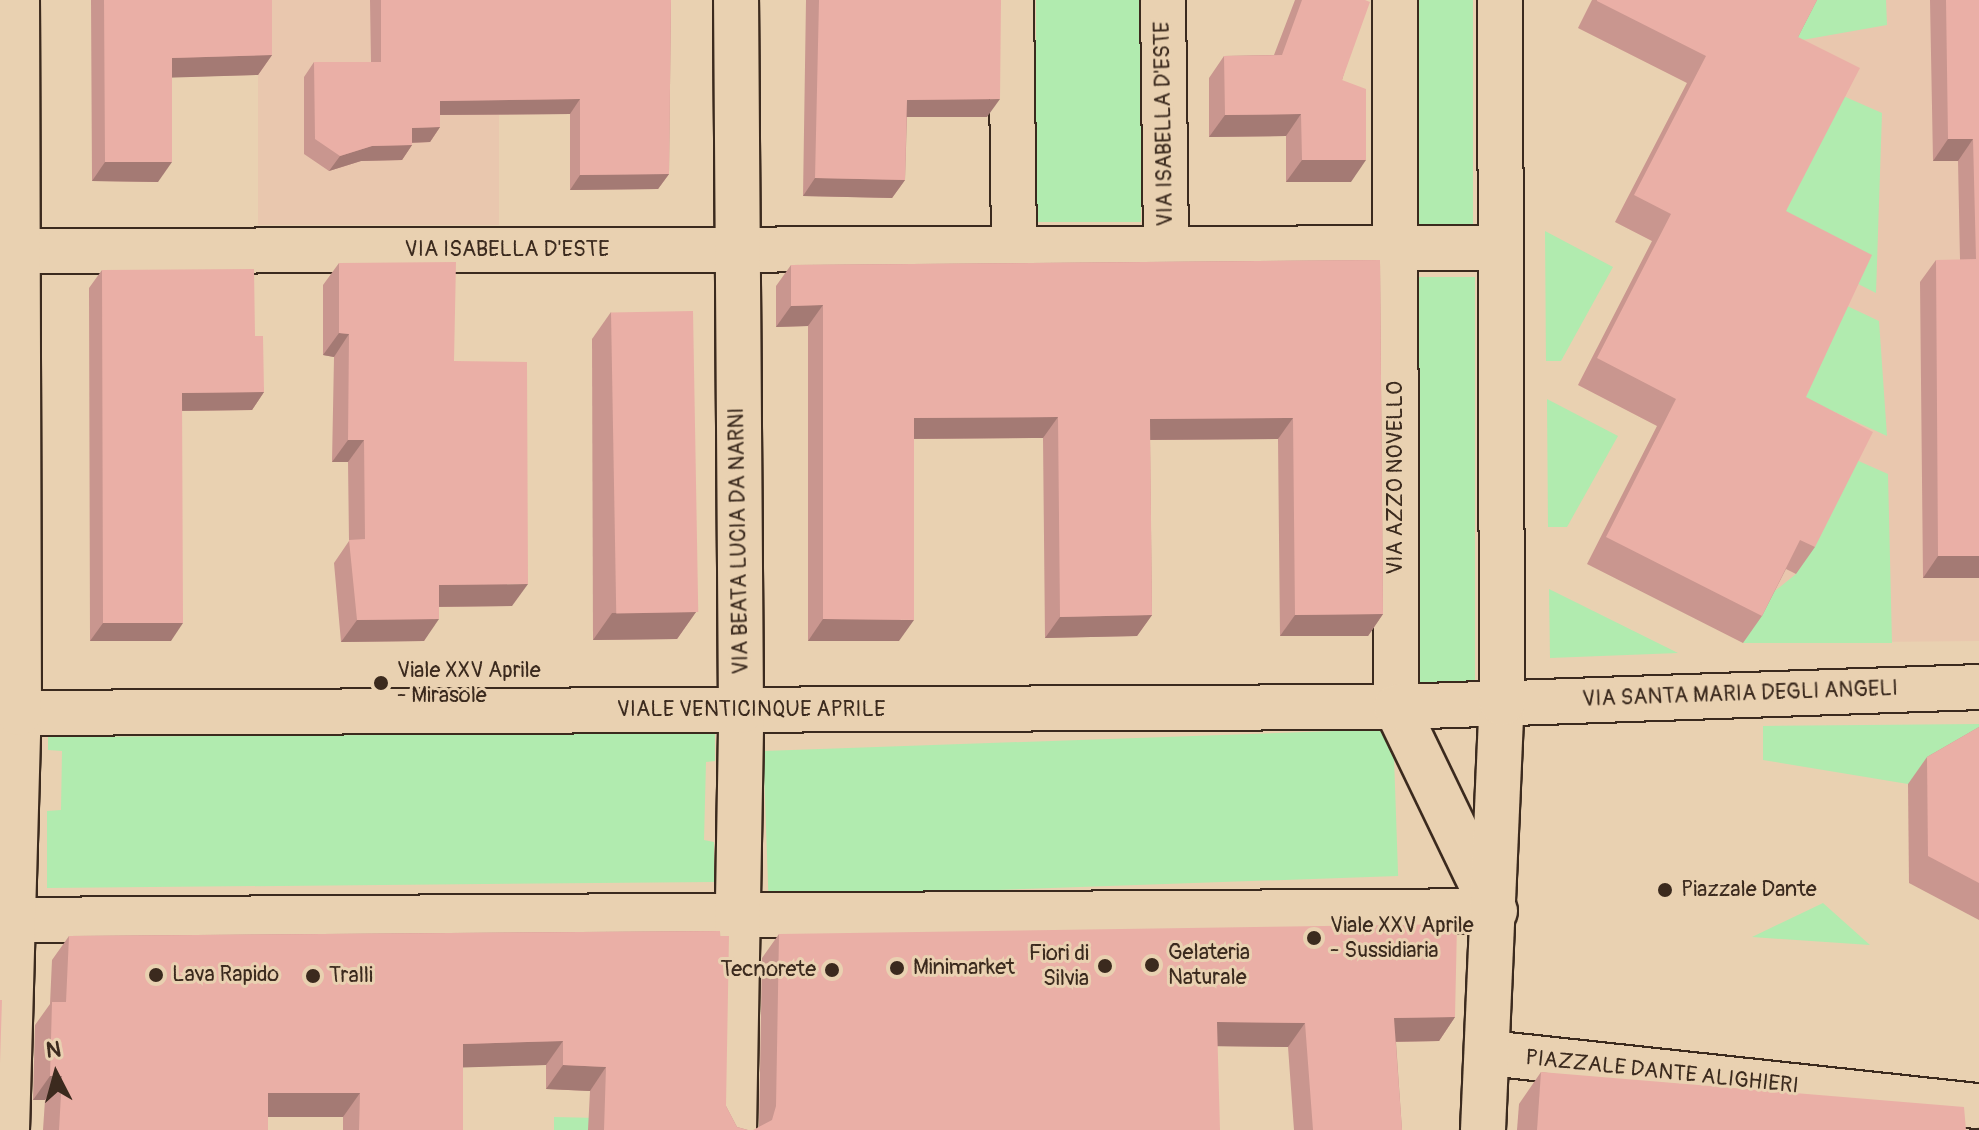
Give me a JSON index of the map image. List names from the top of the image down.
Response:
{
  "streets": {
    "street": [
      "VIA ISABELLA D'ESTE",
      "VIA AZZO NOVELLO",
      "VIA BEATA LUCIA DA NARNI",
      "VIA SANTA MARIA DEGLI ANGELI",
      "VIALE VENTICINQUE APRILE",
      "PIAZZALE DANTE ALIGHIERI"
    ]
  },
  "crossings": [
    ["VIA ISABELLA D'ESTE", "VIA AZZO NOVELLO"],
    ["VIA ISABELLA D'ESTE", "VIA BEATA LUCIA DA NARNI"],
    ["VIA AZZO NOVELLO", "VIALE VENTICINQUE APRILE"],
    ["VIA BEATA LUCIA DA NARNI", "VIALE VENTICINQUE APRILE"],
    ["VIA SANTA MARIA DEGLI ANGELI", "VIALE VENTICINQUE APRILE"]
  ],
  "places": [
    "Viale XXV Aprile - Mirasole",
    "Piazzale Dante",
    "Viale XXV Aprile - Sussidiaria",
    "Gelateria Naturale",
    "Fiori di Silvia",
    "Minimarket",
    "Tecnorete",
    "Lava Rapido",
    "Tralli"
  ],
  "north": "top"
}
